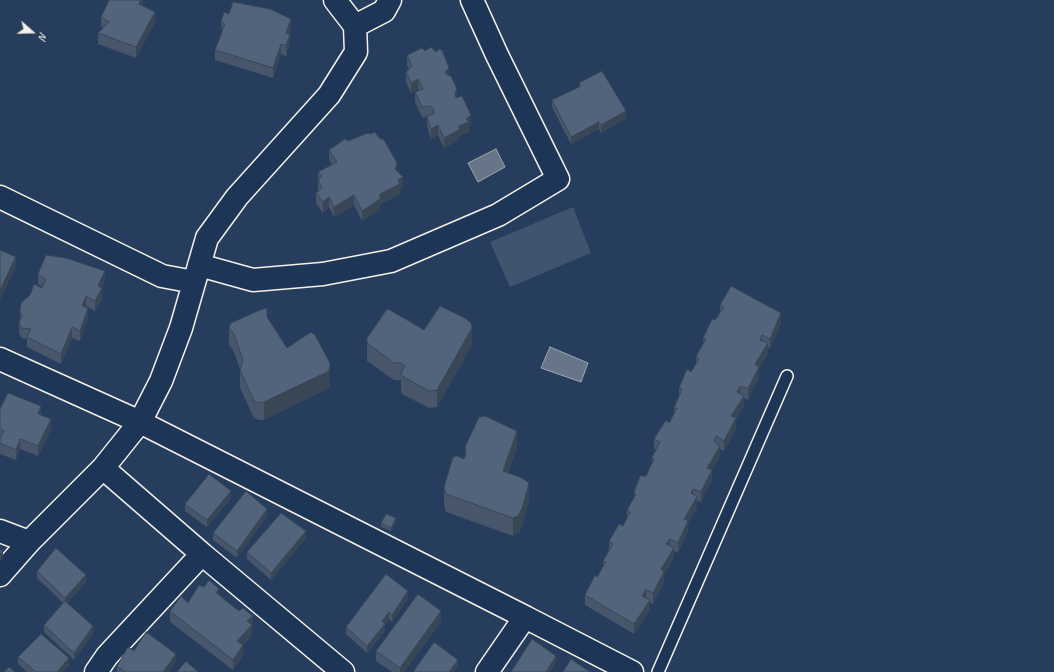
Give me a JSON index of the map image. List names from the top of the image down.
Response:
{
  "north": "right"
}
